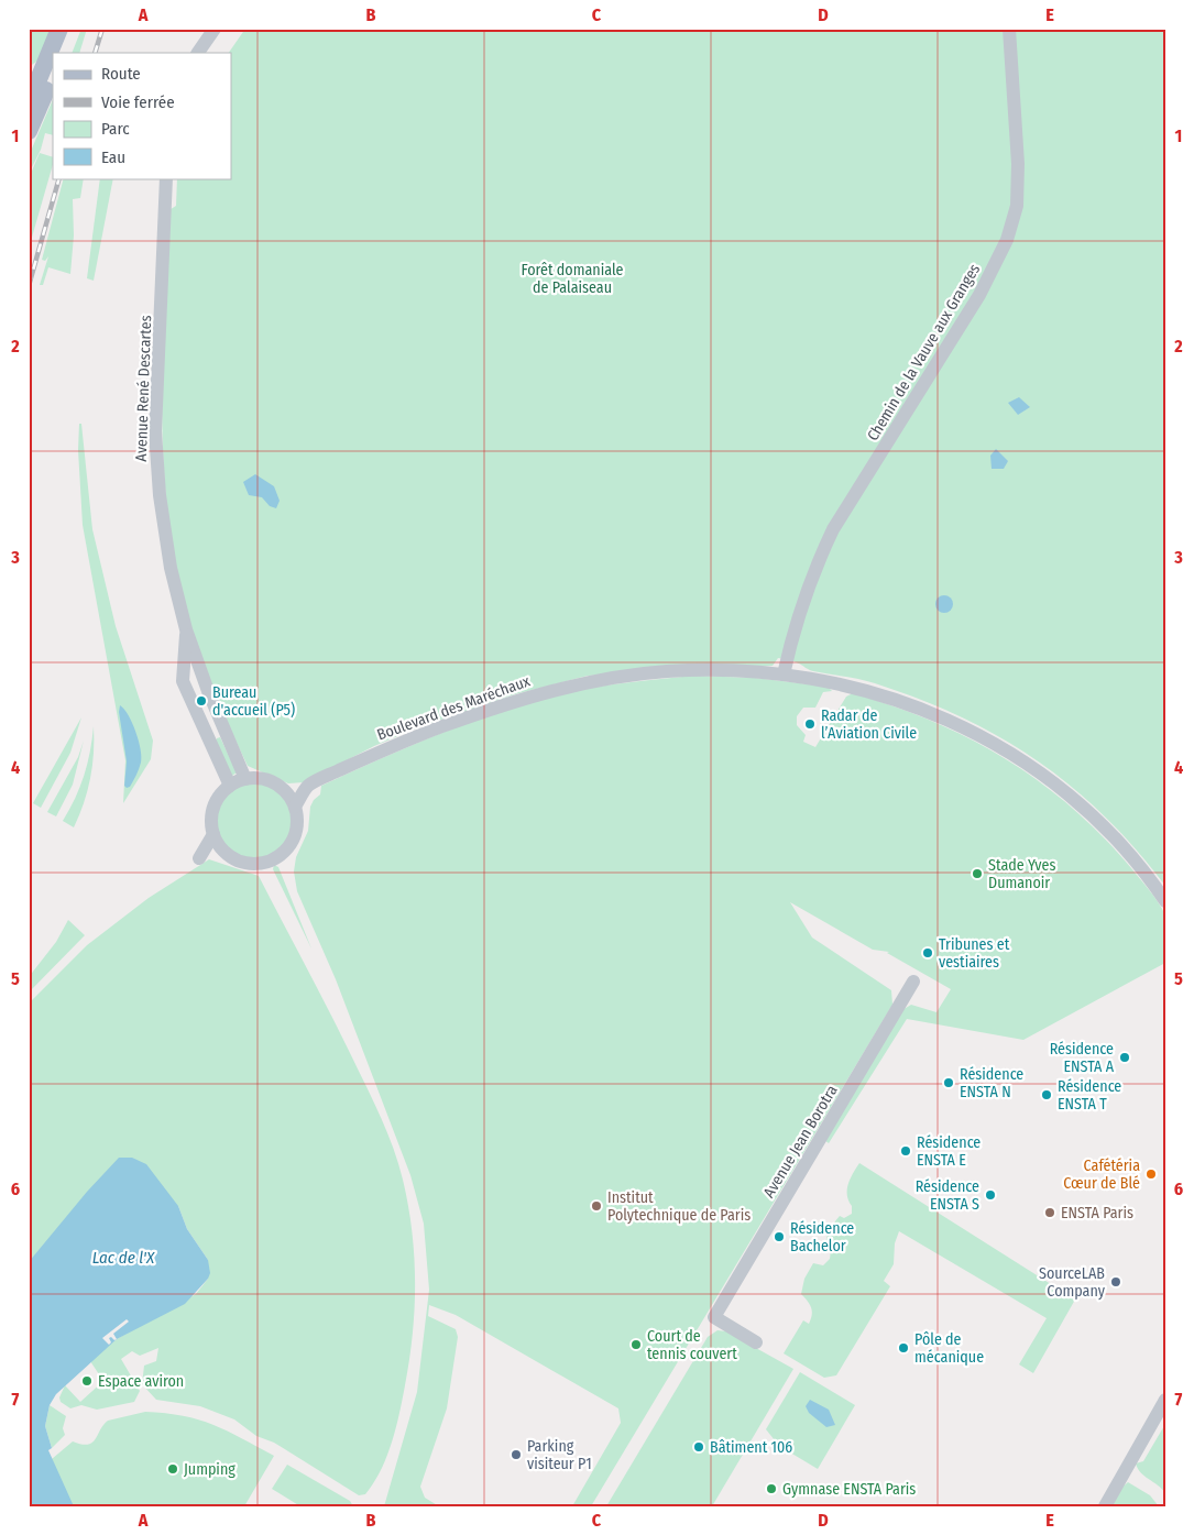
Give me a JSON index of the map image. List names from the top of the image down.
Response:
{
  "streets": {
    "street": [
      "Chemin de la Vauve aux Granges",
      "Avenue René Descartes",
      "Boulevard des Maréchaux",
      "Avenue Jean Borotra"
    ]
  },
  "crossings": [
    ["Chemin de la Vauve aux Granges", "Boulevard des Maréchaux"],
    ["Avenue René Descartes", "Boulevard des Maréchaux"]
  ],
  "water": ["Lac de l'X"],
  "parks": ["Forêt domaniale de Palaiseau"],
  "places": [
    "Bureau d'accueil (P5)",
    "Radar de l’Aviation Civile",
    "Stade Yves Dumanoir",
    "Tribunes et vestiaires",
    "Résidence ENSTA A",
    "Résidence ENSTA N",
    "Résidence ENSTA T",
    "Résidence ENSTA E",
    "Cafétéria Cœur de Blé",
    "Résidence ENSTA S",
    "Institut Polytechnique de Paris",
    "ENSTA Paris",
    "Résidence Bachelor",
    "SourceLAB Company",
    "Court de tennis couvert",
    "Pôle de mécanique",
    "Espace aviron",
    "Bâtiment 106",
    "Parking visiteur P1",
    "Jumping",
    "Gymnase ENSTA Paris"
  ],
  "legend": [
    "Route",
    "Voie ferrée",
    "Parc",
    "Eau"
  ],
  "grid": {
    "columns": [
      "A",
      "B",
      "C",
      "D",
      "E"
    ],
    "rows": [
      "1",
      "2",
      "3",
      "4",
      "5",
      "6",
      "7"
    ]
  }
}
